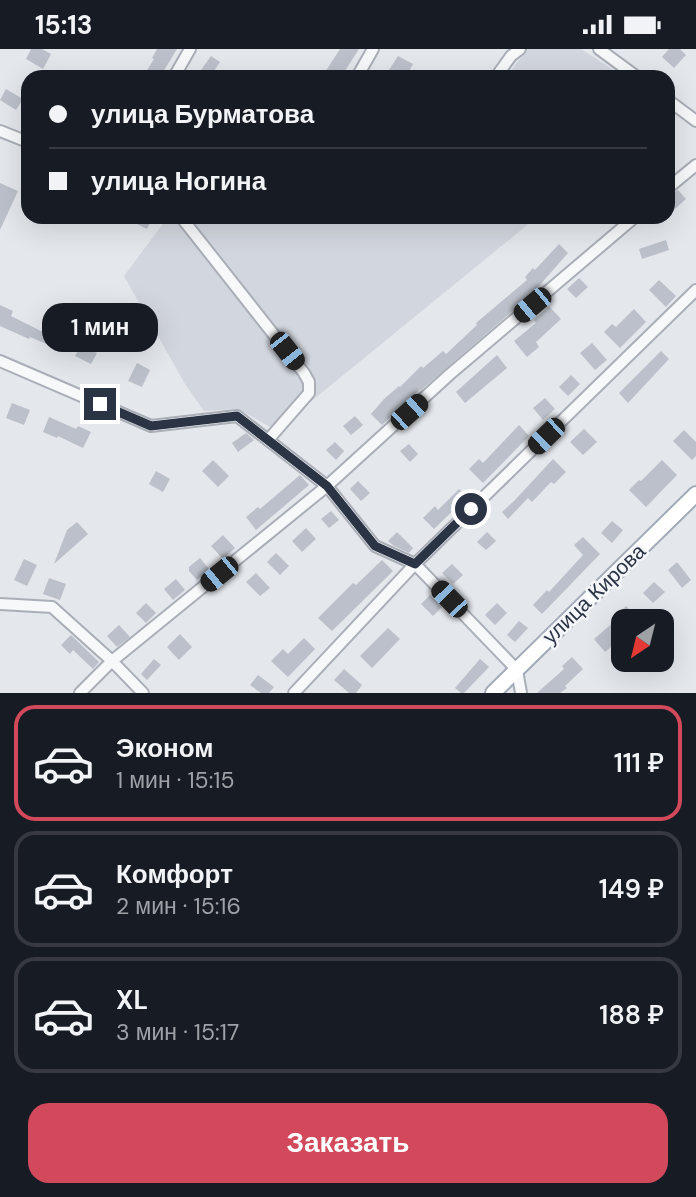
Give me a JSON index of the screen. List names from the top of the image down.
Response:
{
  "streets": {
    "main road": ["улица Кирова"]
  },
  "north": "bottom left",
  "page": {
    "status": "15:13",
    "banner": ["улица Бурматова", "улица Ногина"],
    "bubble": "1 мин",
    "list": [
      {
        "name": "Эконом",
        "note": "1 мин · 15:15",
        "value": "111 ₽"
      },
      {
        "name": "Комфорт",
        "note": "2 мин · 15:16",
        "value": "149 ₽"
      },
      {
        "name": "XL",
        "note": "3 мин · 15:17",
        "value": "188 ₽"
      }
    ],
    "buttons": "Заказать"
  }
}
